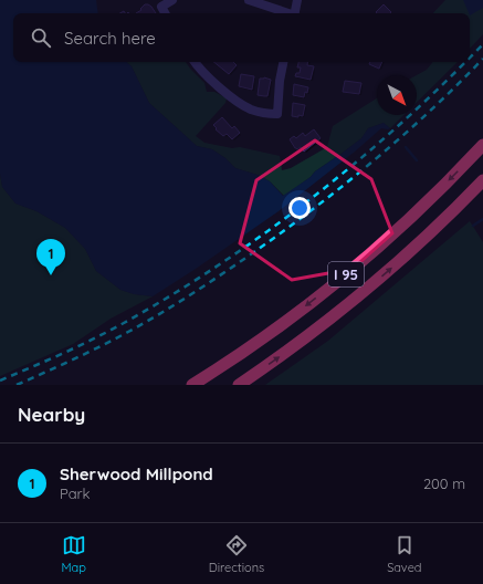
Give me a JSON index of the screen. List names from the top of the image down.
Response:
{
  "streets": {
    "highway": ["I 95"]
  },
  "north": "bottom right",
  "page": {
    "search": "Search here",
    "pins": "1",
    "heading": "Nearby",
    "list": [
      {
        "mark": "1",
        "name": "Sherwood Millpond",
        "note": "Park",
        "value": "200 m"
      }
    ],
    "nav": ["Map", "Directions", "Saved"]
  }
}
